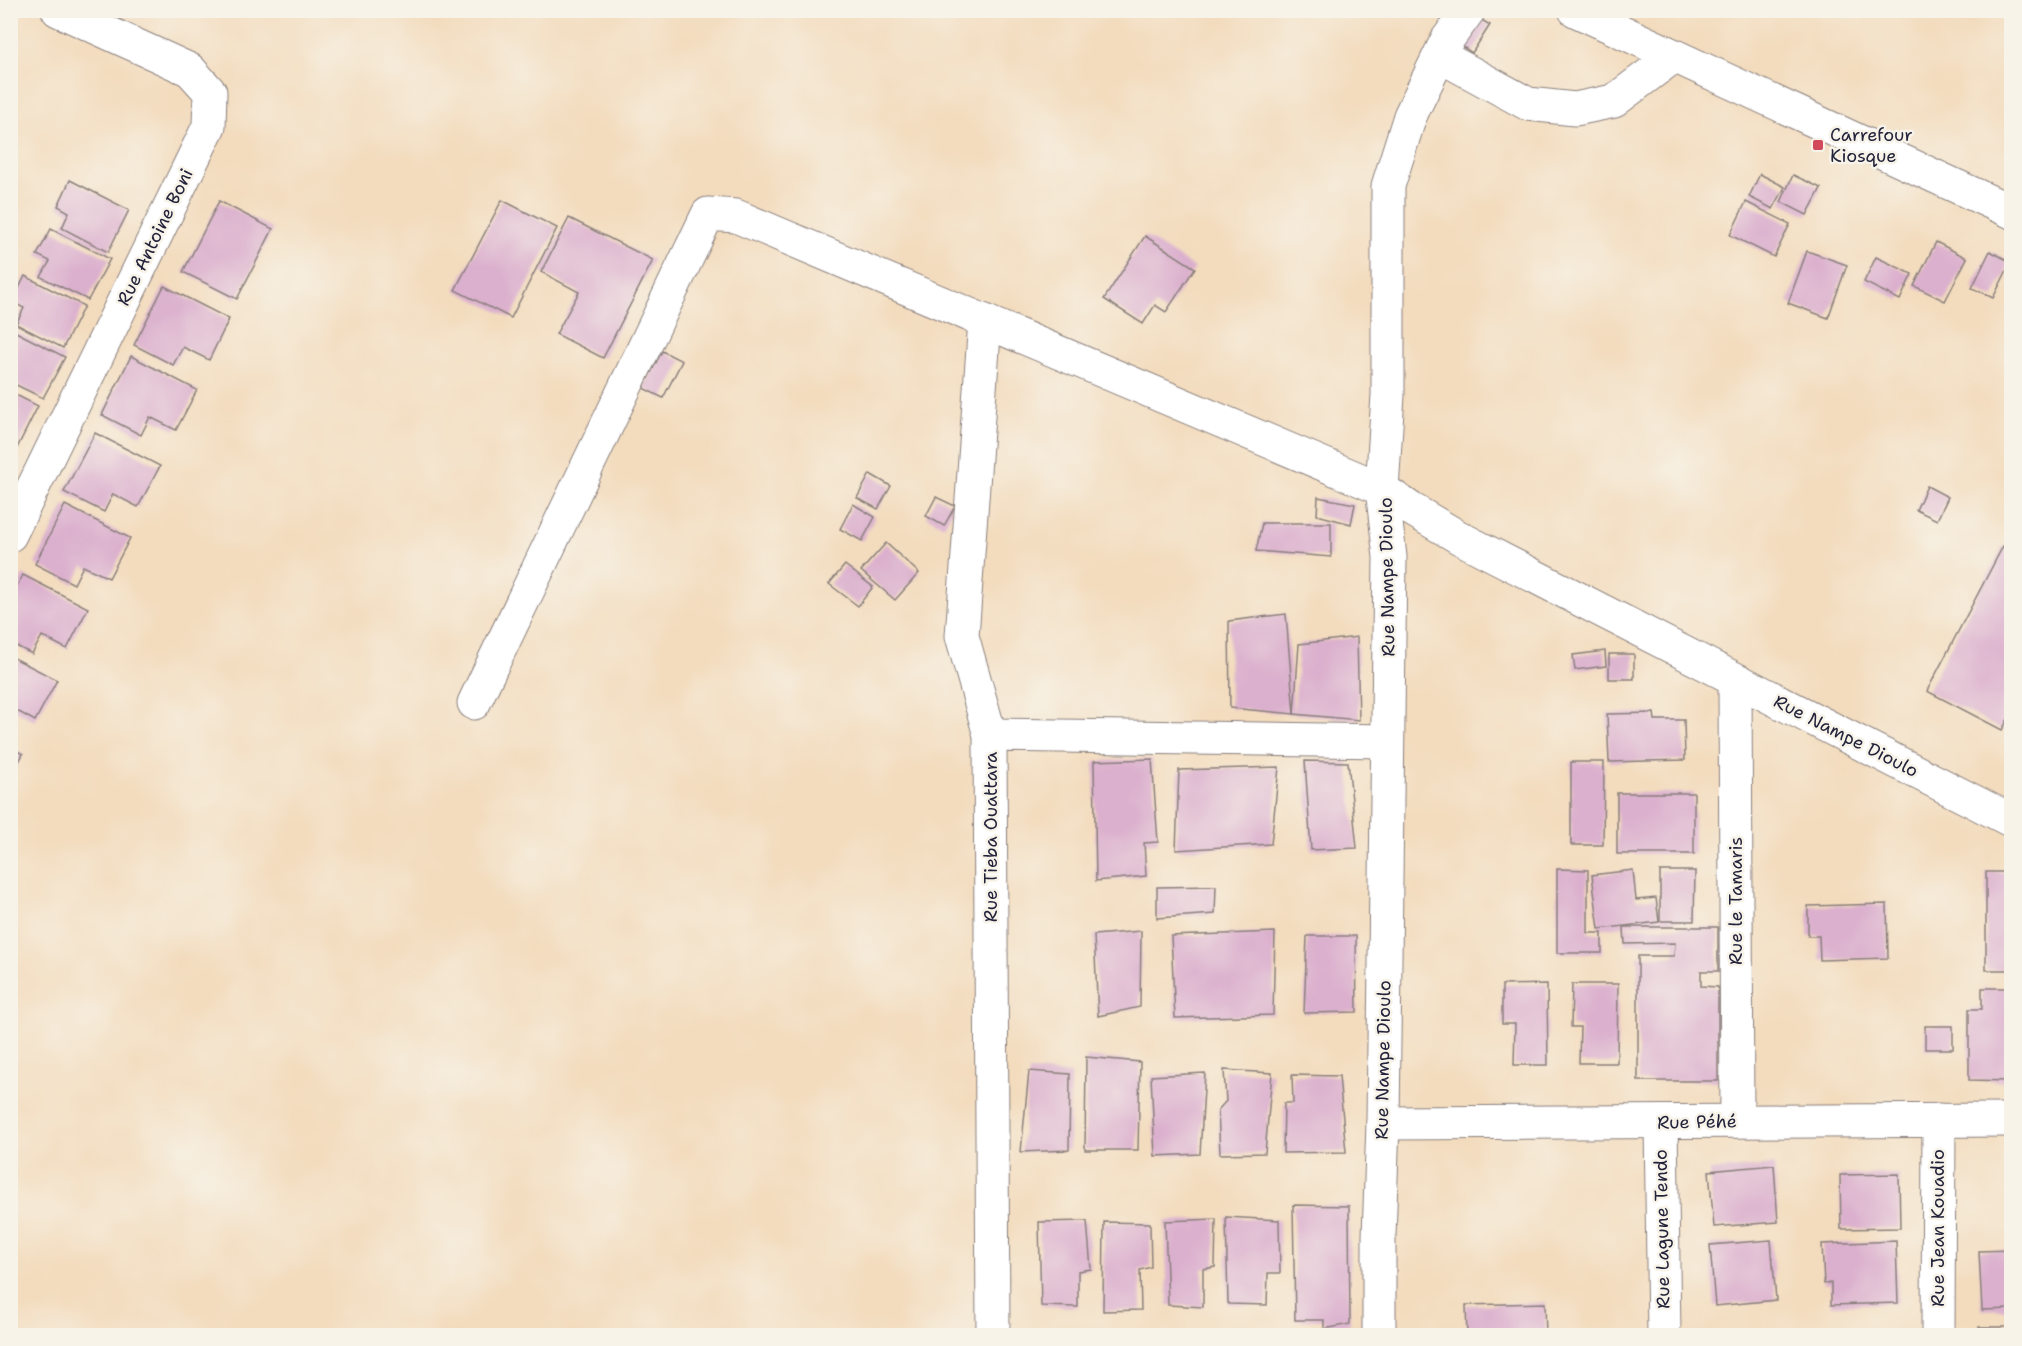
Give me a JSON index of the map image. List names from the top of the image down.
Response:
{
  "streets": {
    "street": [
      "Rue Antoine Boni",
      "Rue Nampe Dioulo",
      "Rue Tieba Ouattara",
      "Rue le Tamaris",
      "Rue Péhé",
      "Rue Jean Kouadio",
      "Rue Lagune Tendo"
    ]
  },
  "crossings": [
    ["Rue Nampe Dioulo", "Rue Tieba Ouattara"],
    ["Rue Nampe Dioulo", "Rue le Tamaris"],
    ["Rue Nampe Dioulo", "Rue Péhé"],
    ["Rue le Tamaris", "Rue Péhé"],
    ["Rue Péhé", "Rue Jean Kouadio"],
    ["Rue Péhé", "Rue Lagune Tendo"]
  ],
  "places": {
    "transit": ["Carrefour Kiosque"]
  }
}
